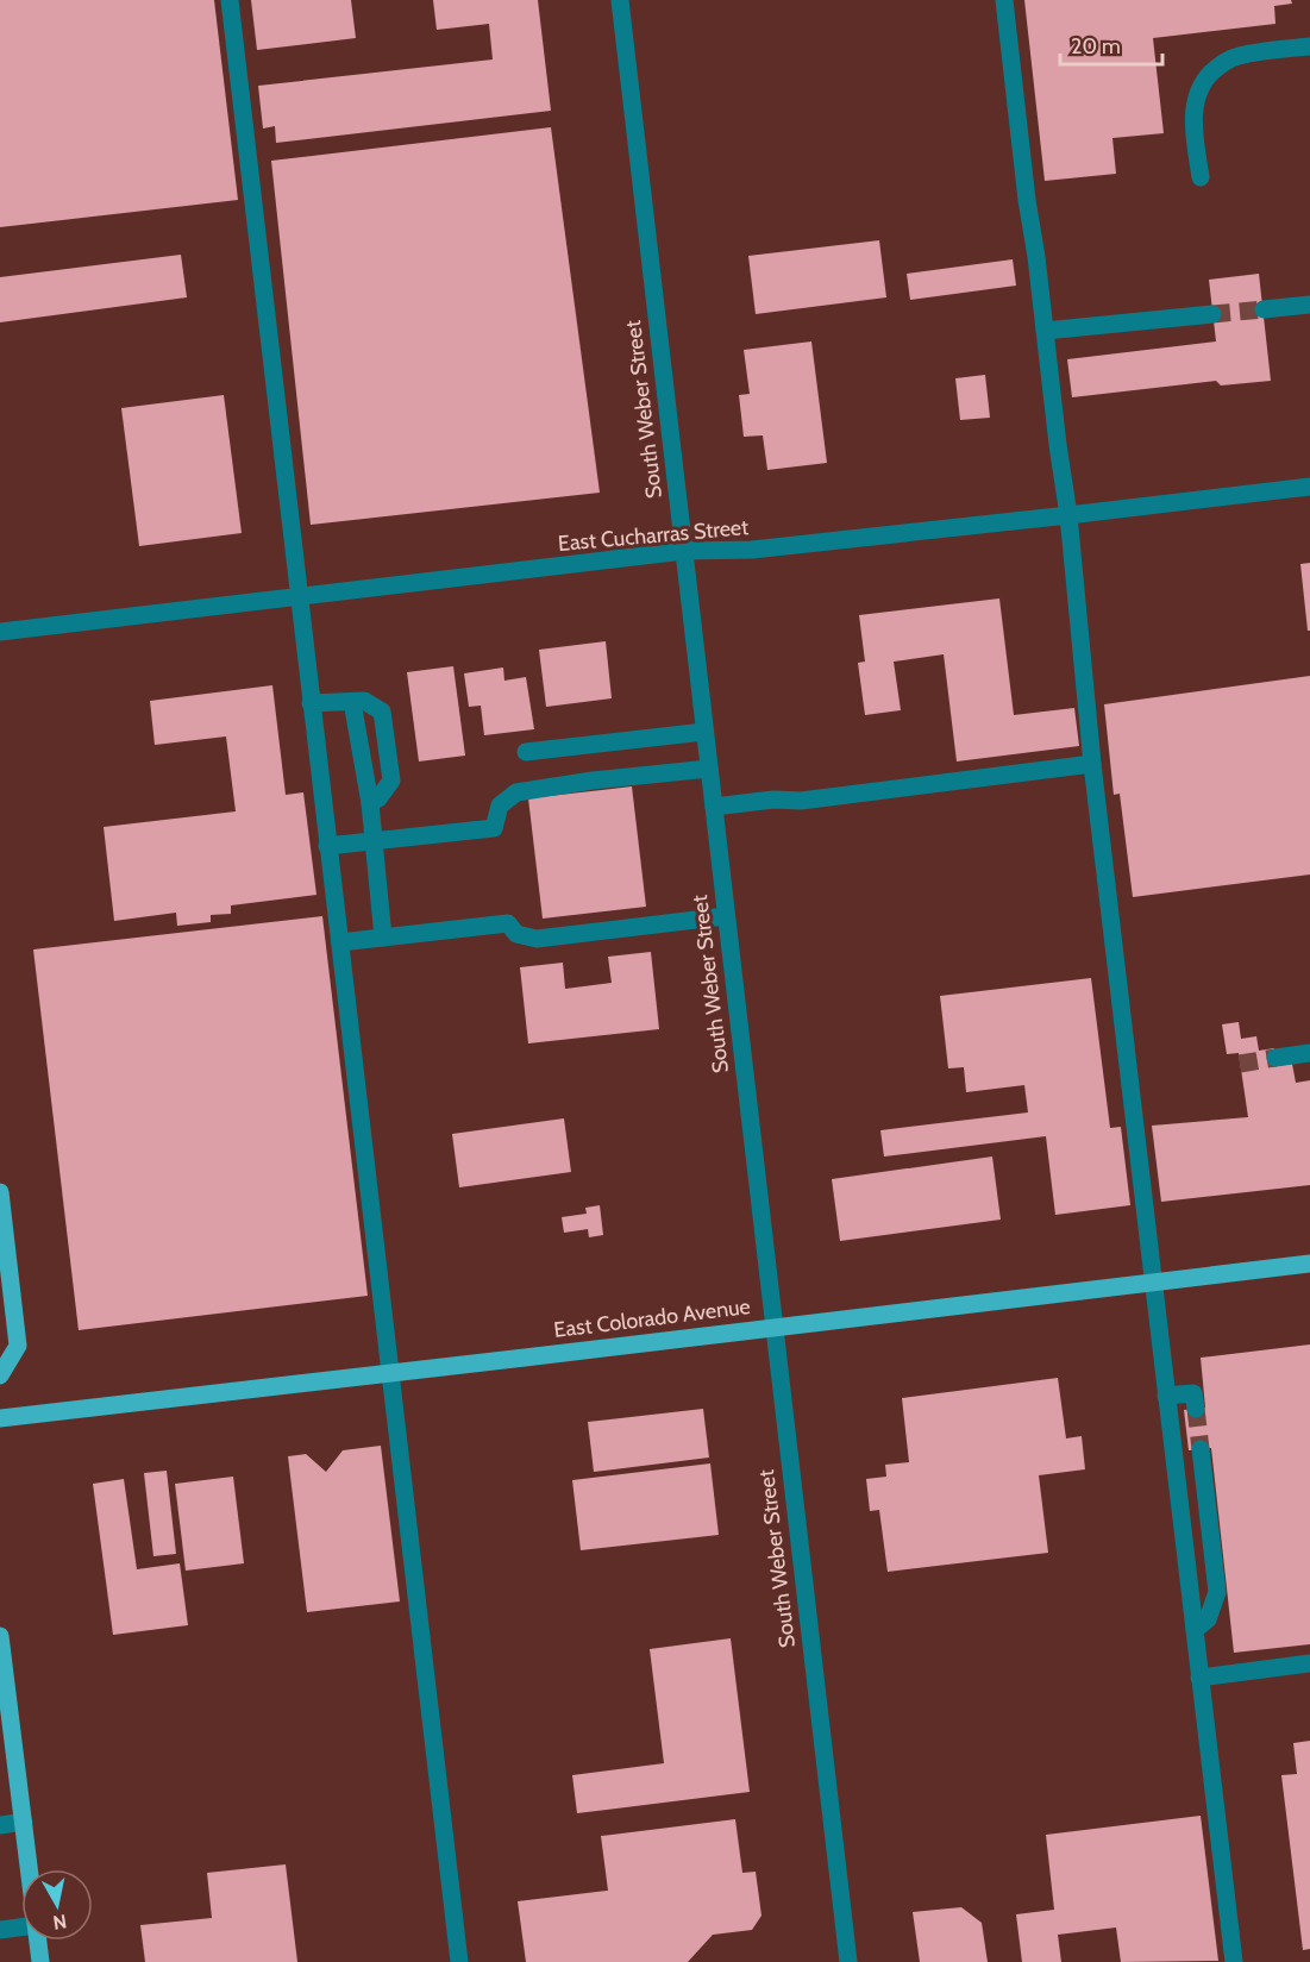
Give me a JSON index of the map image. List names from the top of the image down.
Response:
{
  "streets": {
    "main road": ["East Colorado Avenue"],
    "street": ["South Weber Street", "East Cucharras Street"]
  },
  "crossings": [
    ["South Weber Street", "East Cucharras Street"],
    ["South Weber Street", "East Colorado Avenue"]
  ],
  "scale_bar": "20 m",
  "north": "bottom"
}
